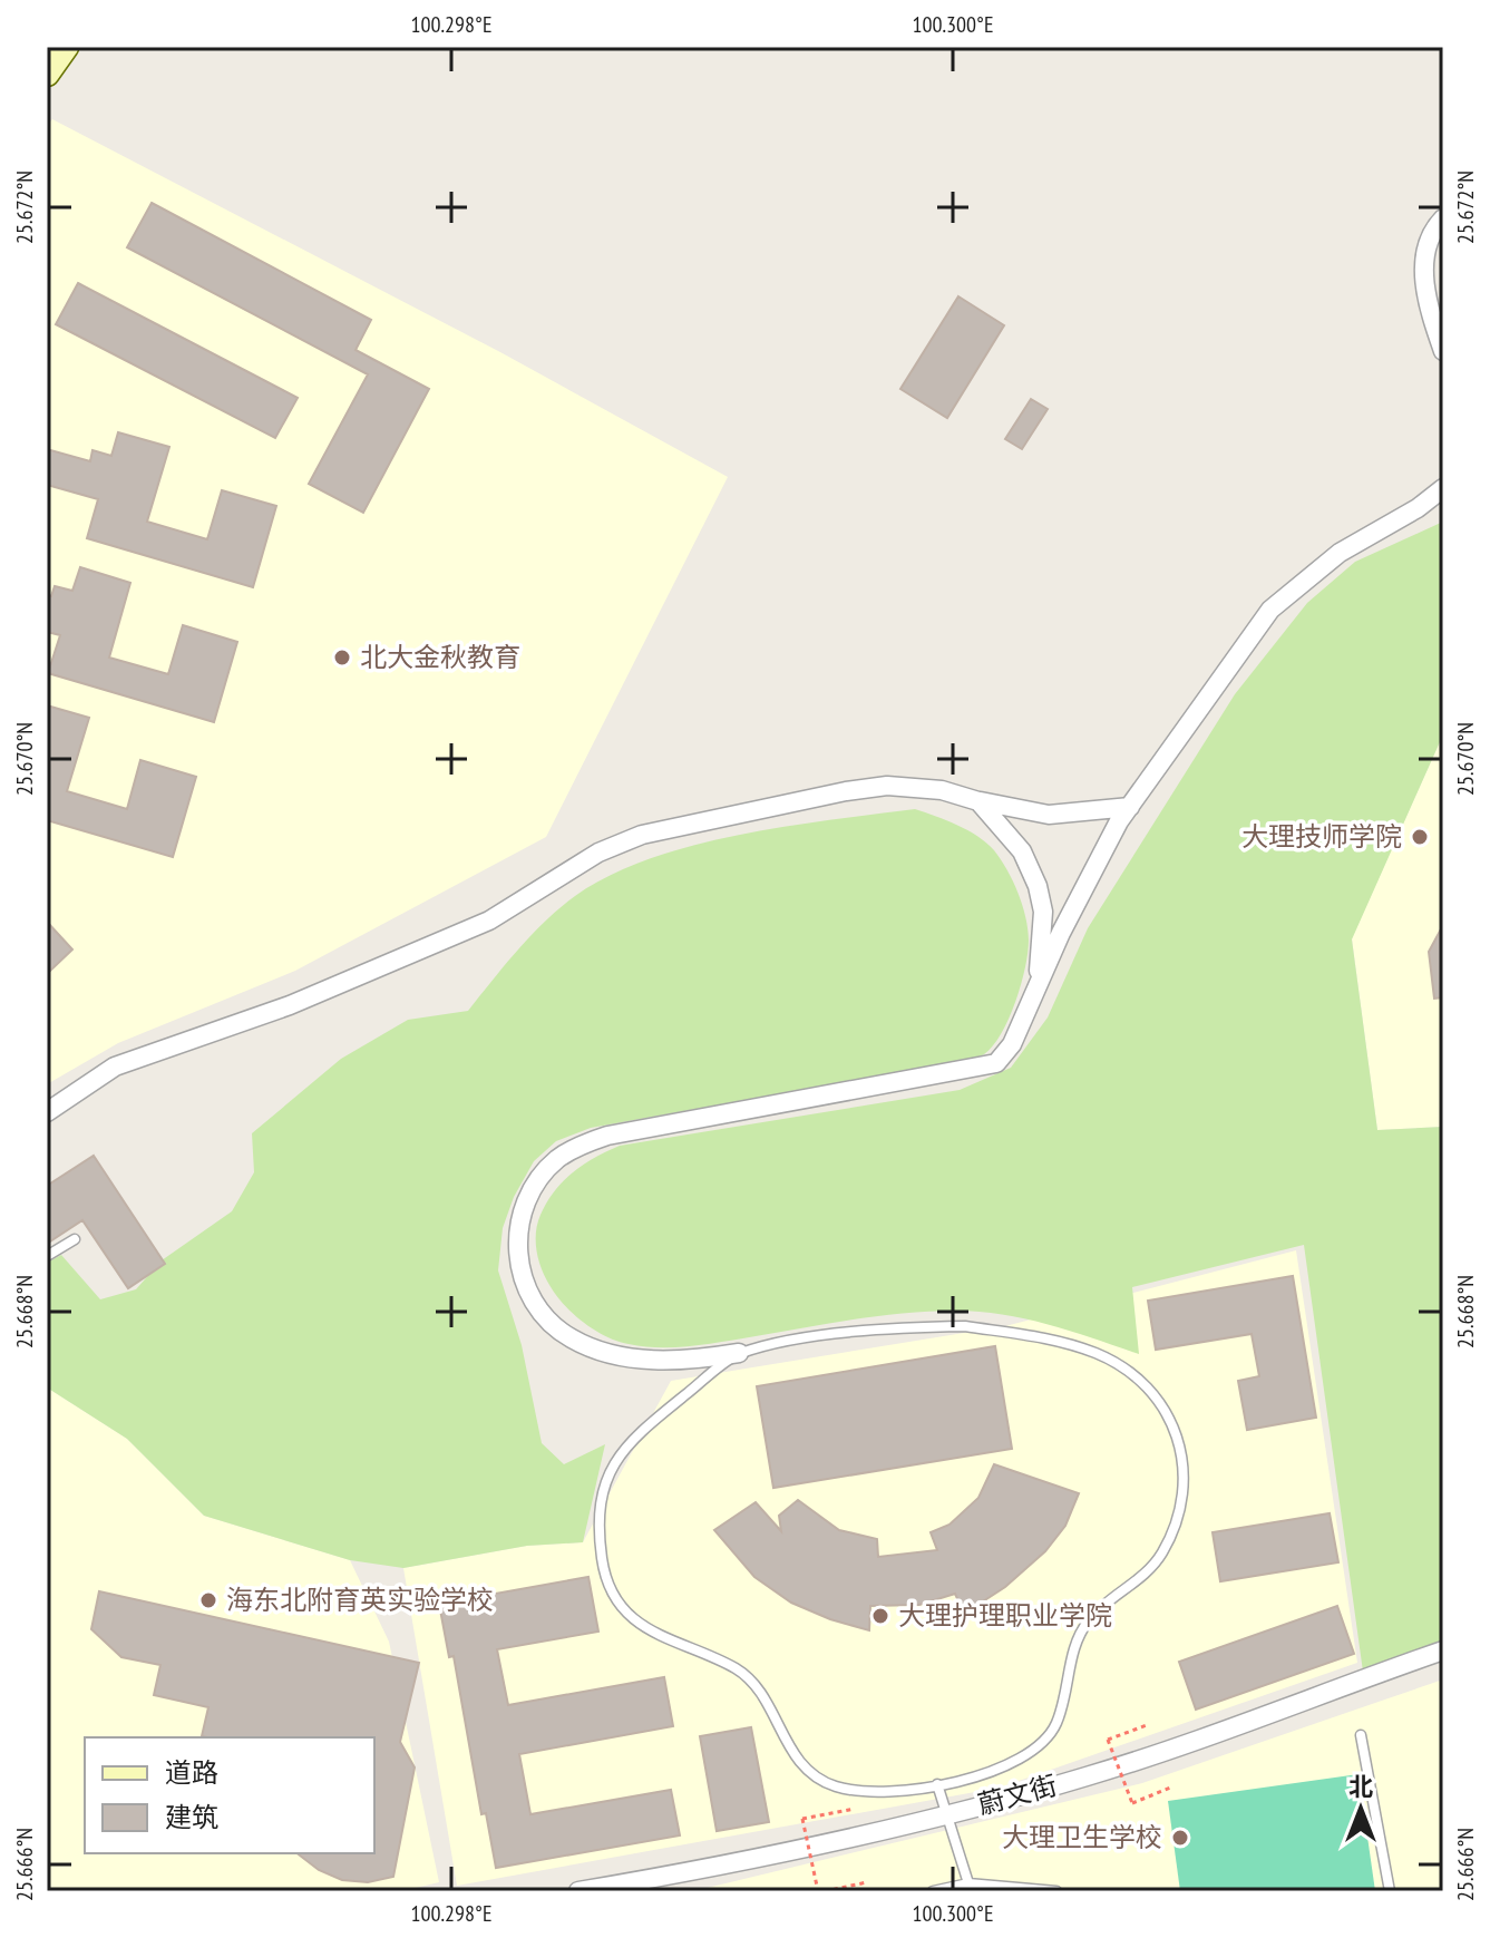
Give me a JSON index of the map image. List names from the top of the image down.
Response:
{
  "streets": {
    "street": ["蔚文街"]
  },
  "places": [
    "北大金秋教育",
    "大理技师学院",
    "海东北附育英实验学校",
    "大理护理职业学院",
    "大理卫生学校"
  ],
  "legend": ["道路", "建筑"],
  "north": "top",
  "coordinates": [
    "100.298°E",
    "100.300°E",
    "25.672°N",
    "25.670°N",
    "25.668°N",
    "25.666°N"
  ]
}
